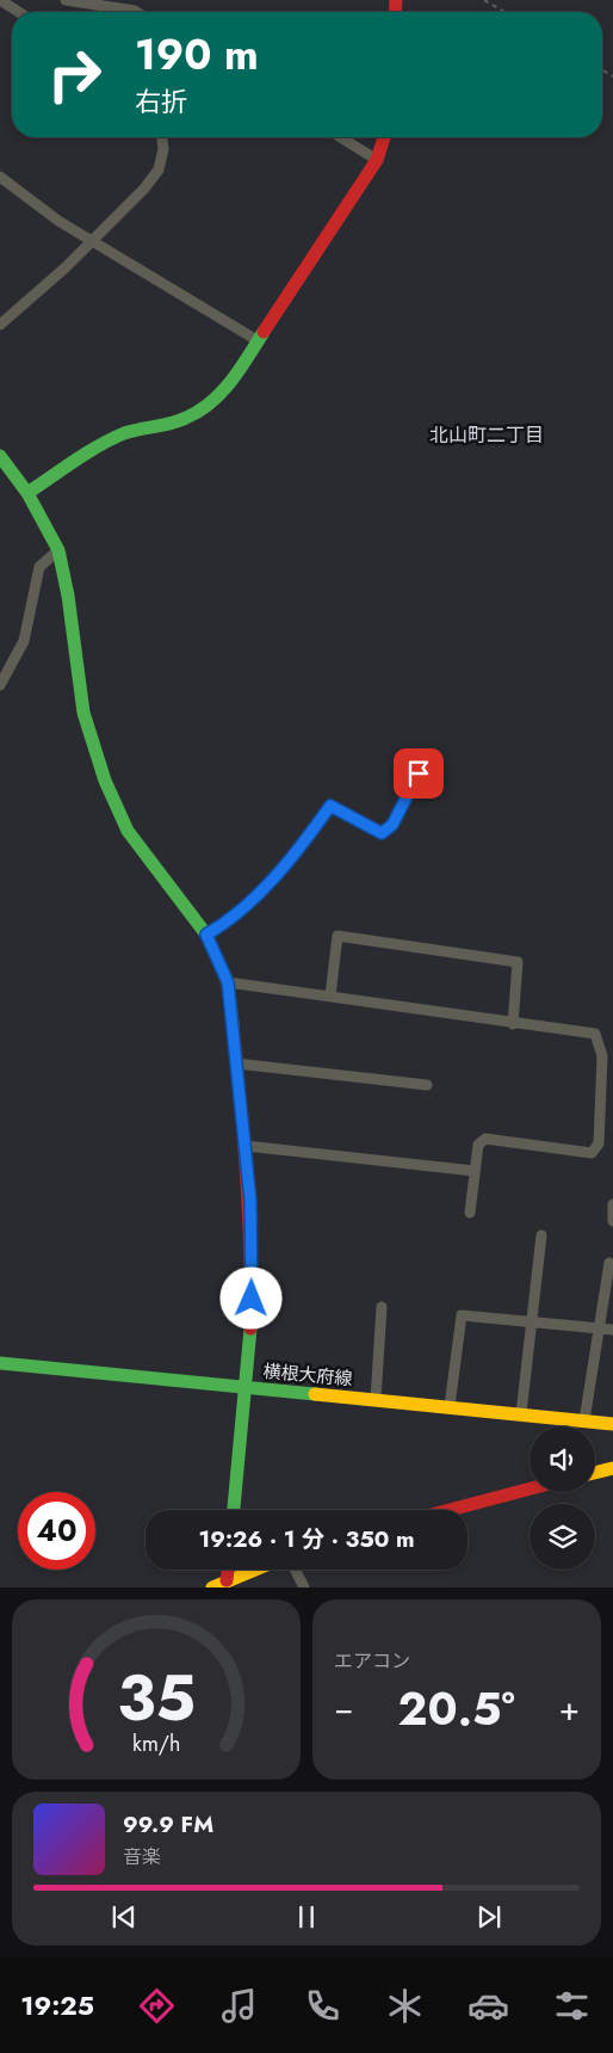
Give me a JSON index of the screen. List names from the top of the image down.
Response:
{
  "streets": {
    "main road": ["横根大府線"]
  },
  "districts": ["北山町二丁目"],
  "page": {
    "turn": ["190 m", "右折"],
    "limit": "40",
    "trip": "19:26 · 1 分 · 350 m",
    "tile": "エアコン",
    "heat": ["−", "20.5°", "+"],
    "song": ["99.9 FM", "音楽"],
    "tabs": "19:25",
    "gauge": ["35", "km/h"]
  }
}
